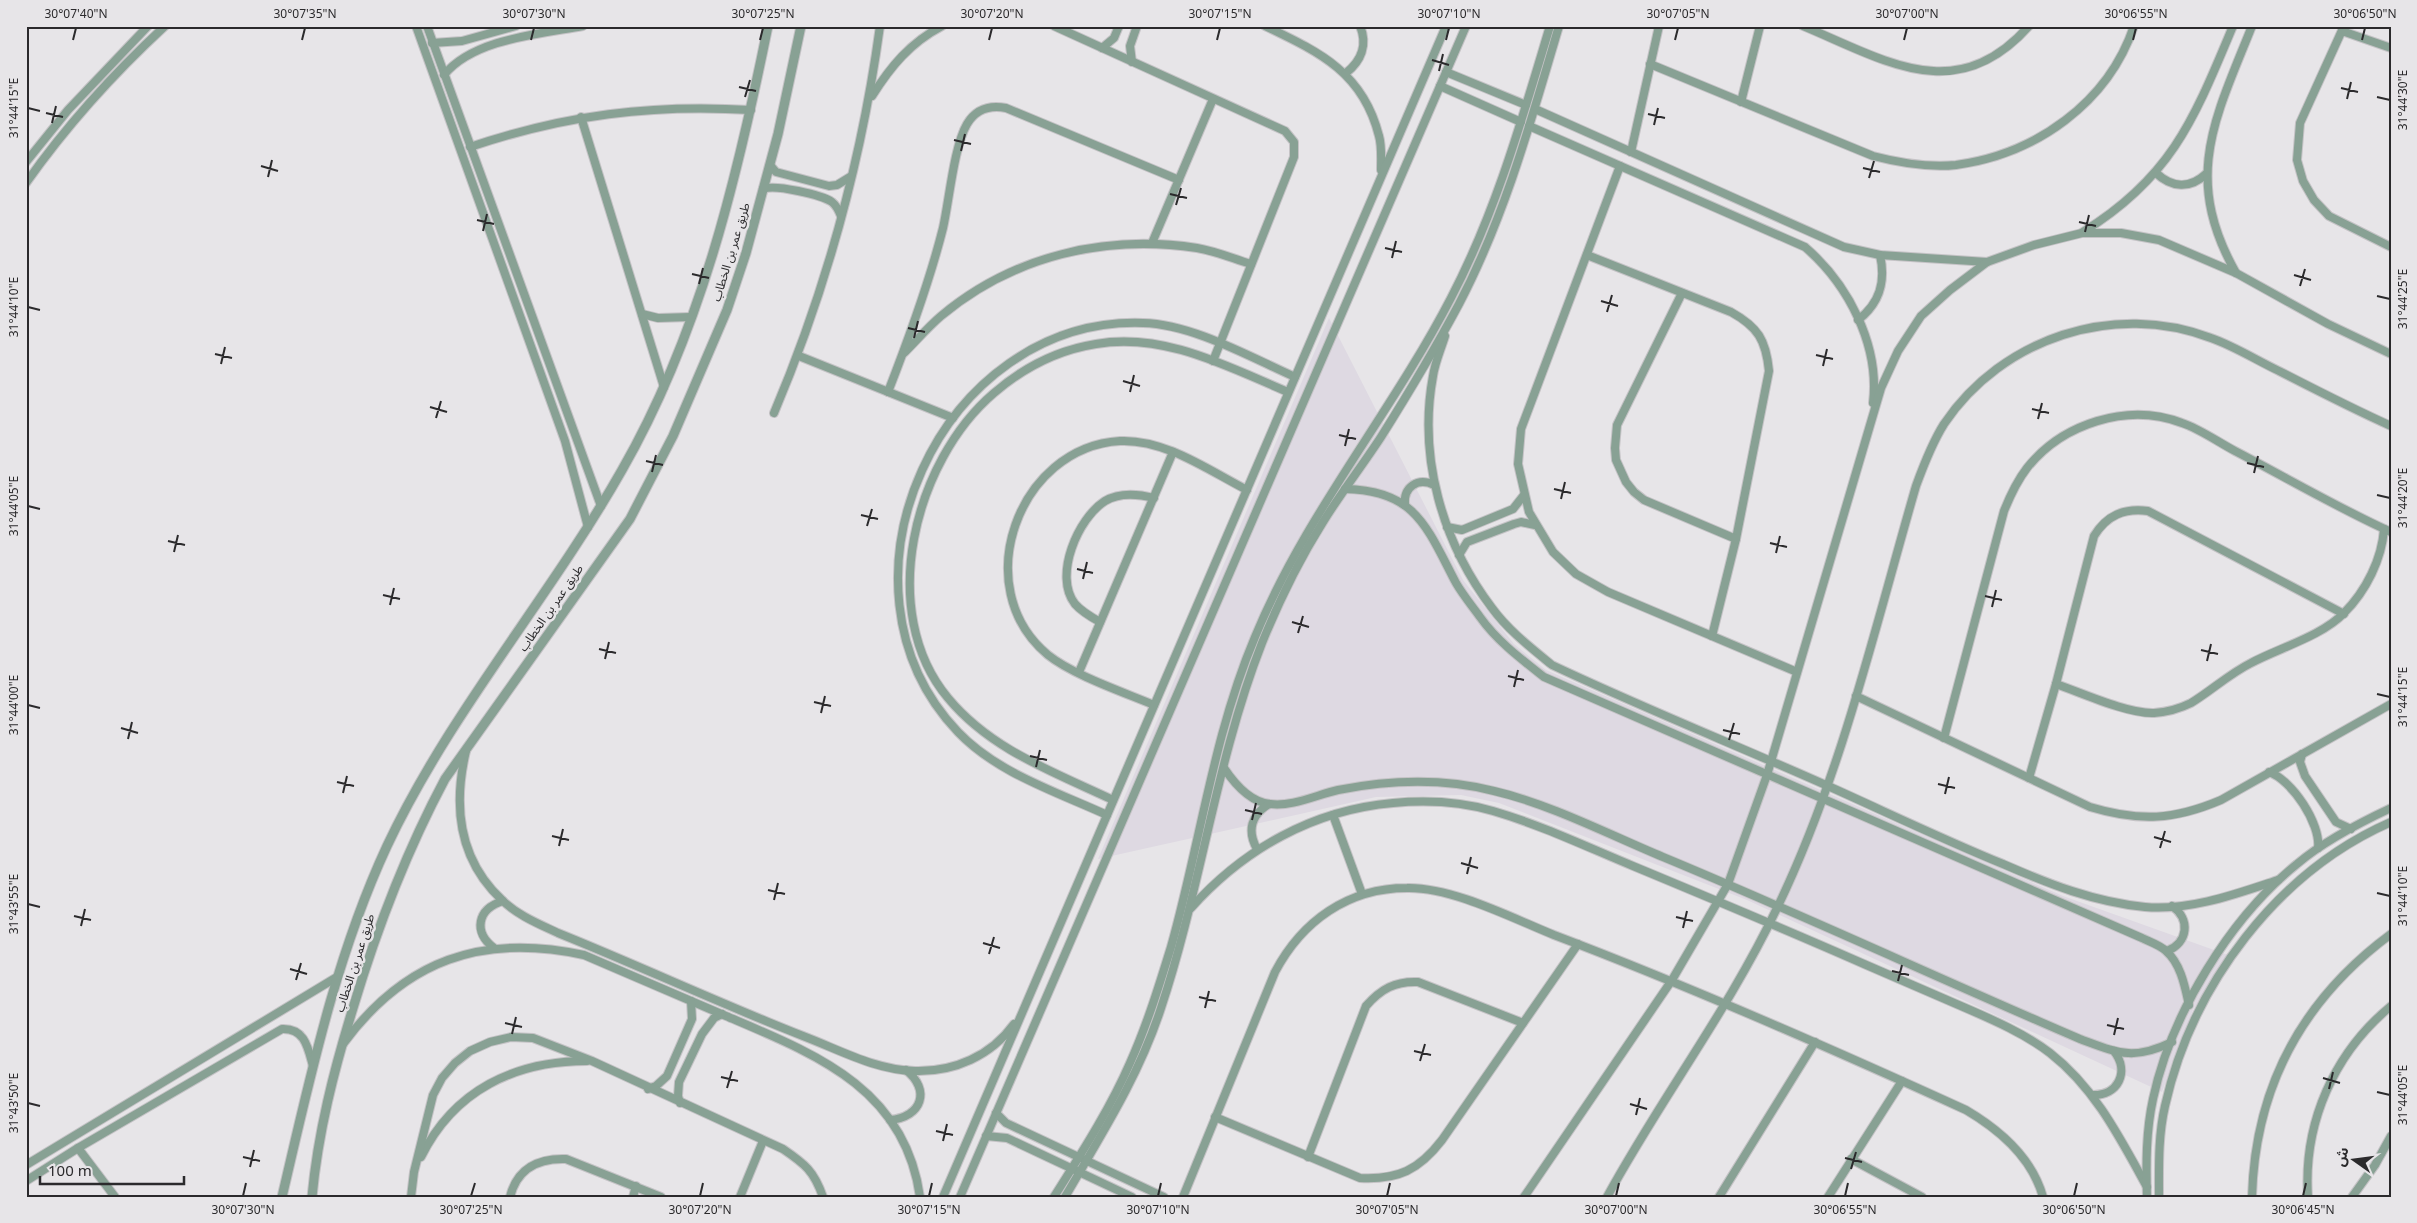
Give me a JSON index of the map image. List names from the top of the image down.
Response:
{
  "streets": {
    "street": ["طريق عمر بن الخطاب"]
  },
  "scale_bar": "100 m",
  "north": "left",
  "coordinates": [
    "30°07'40\"N",
    "30°07'35\"N",
    "30°07'30\"N",
    "30°07'25\"N",
    "30°07'20\"N",
    "30°07'15\"N",
    "30°07'10\"N",
    "30°07'05\"N",
    "30°07'00\"N",
    "30°06'55\"N",
    "30°06'50\"N",
    "31°44'30\"E",
    "31°44'15\"E",
    "31°44'25\"E",
    "31°44'10\"E",
    "31°44'20\"E",
    "31°44'05\"E",
    "31°44'00\"E",
    "31°43'55\"E",
    "31°43'50\"E",
    "30°06'45\"N"
  ]
}
